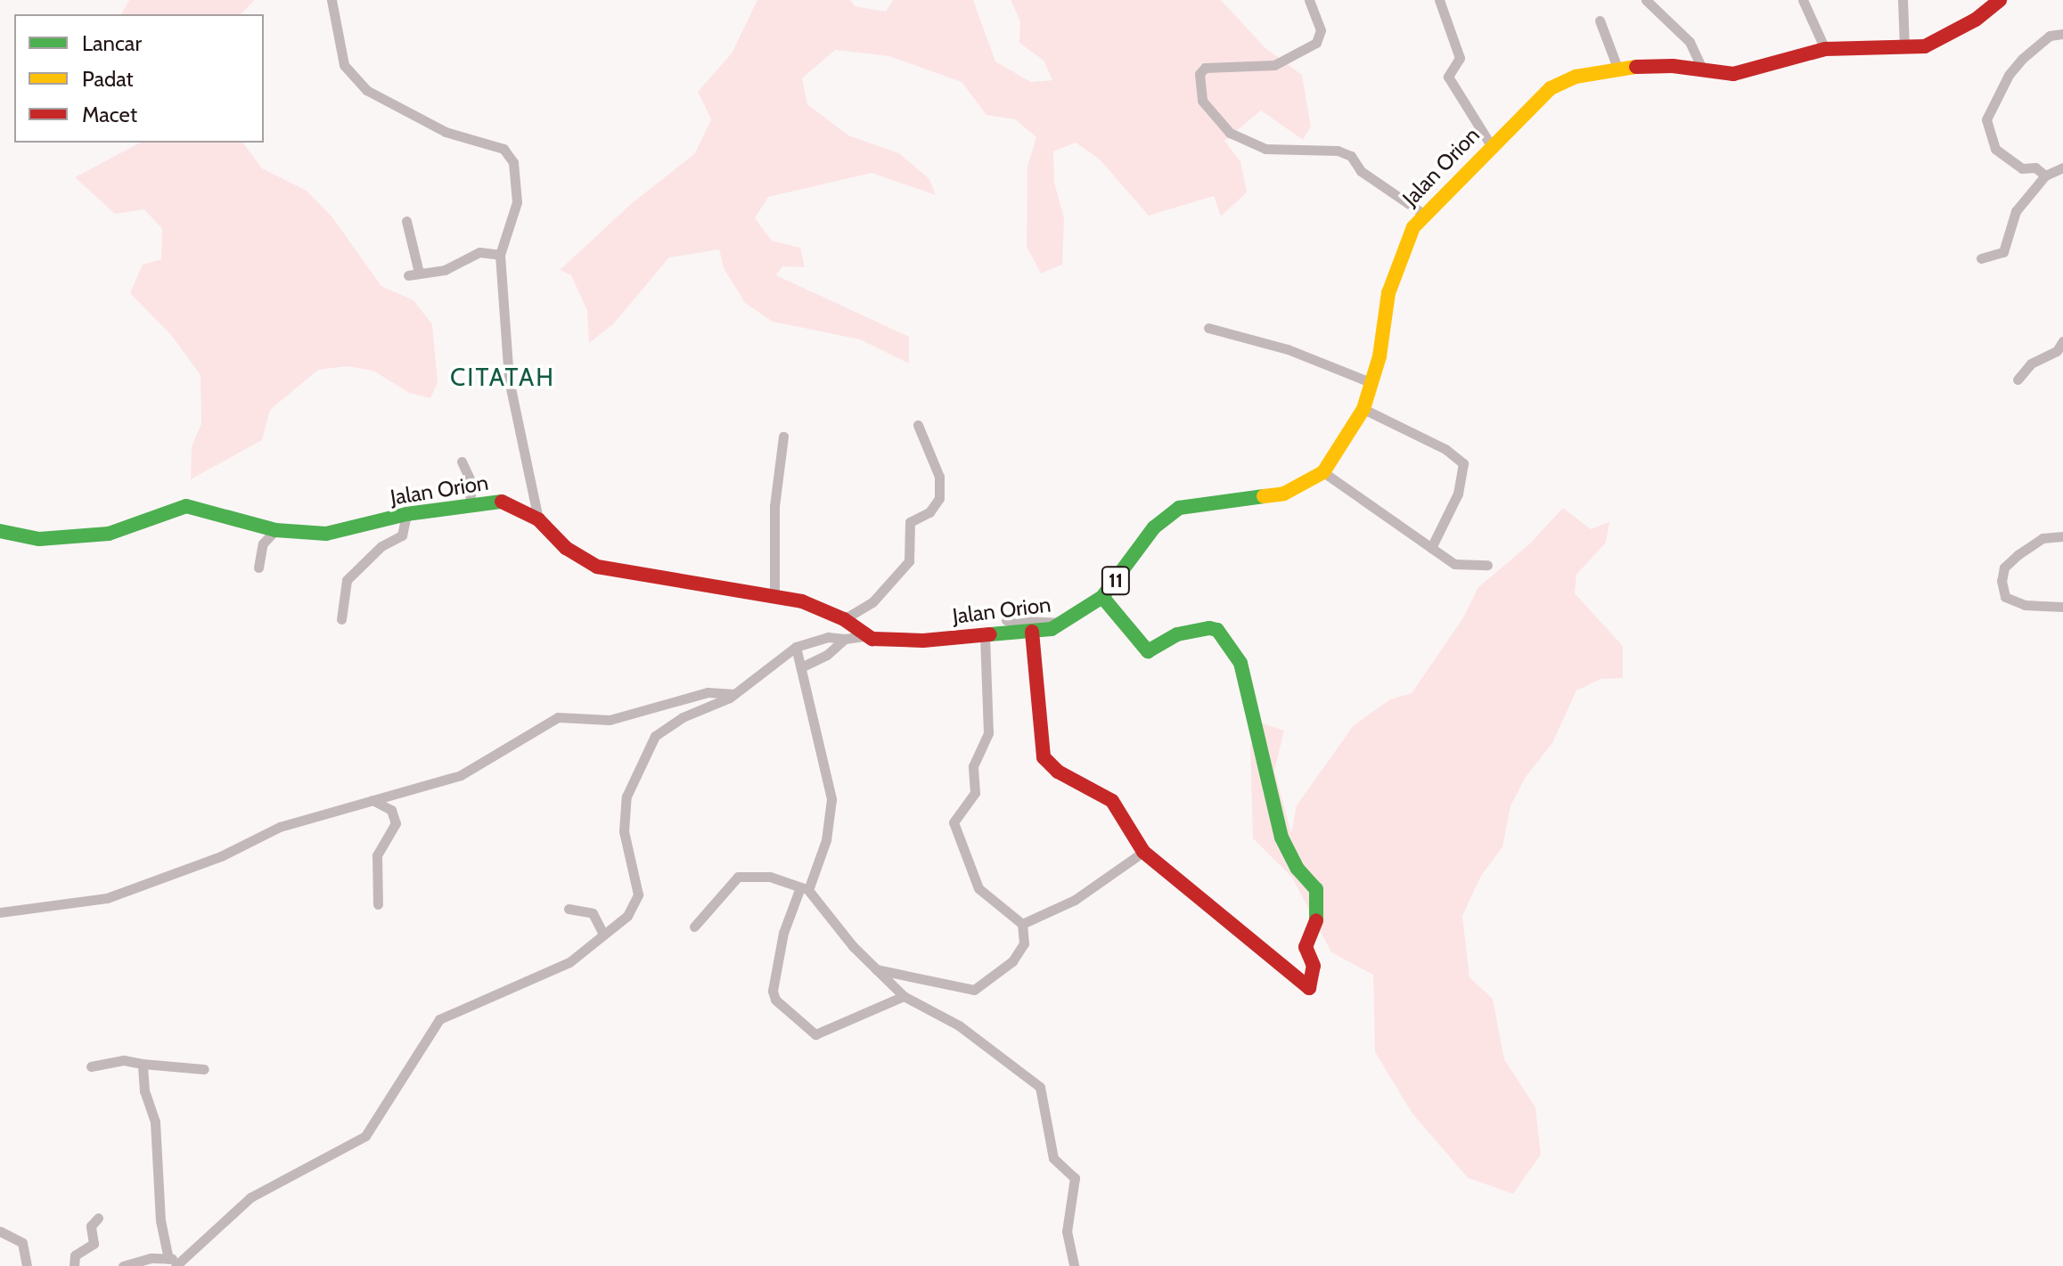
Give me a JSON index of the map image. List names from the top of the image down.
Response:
{
  "streets": {
    "main road": ["Jalan Orion", "11"]
  },
  "districts": ["CITATAH"],
  "legend": ["Lancar", "Padat", "Macet"]
}
